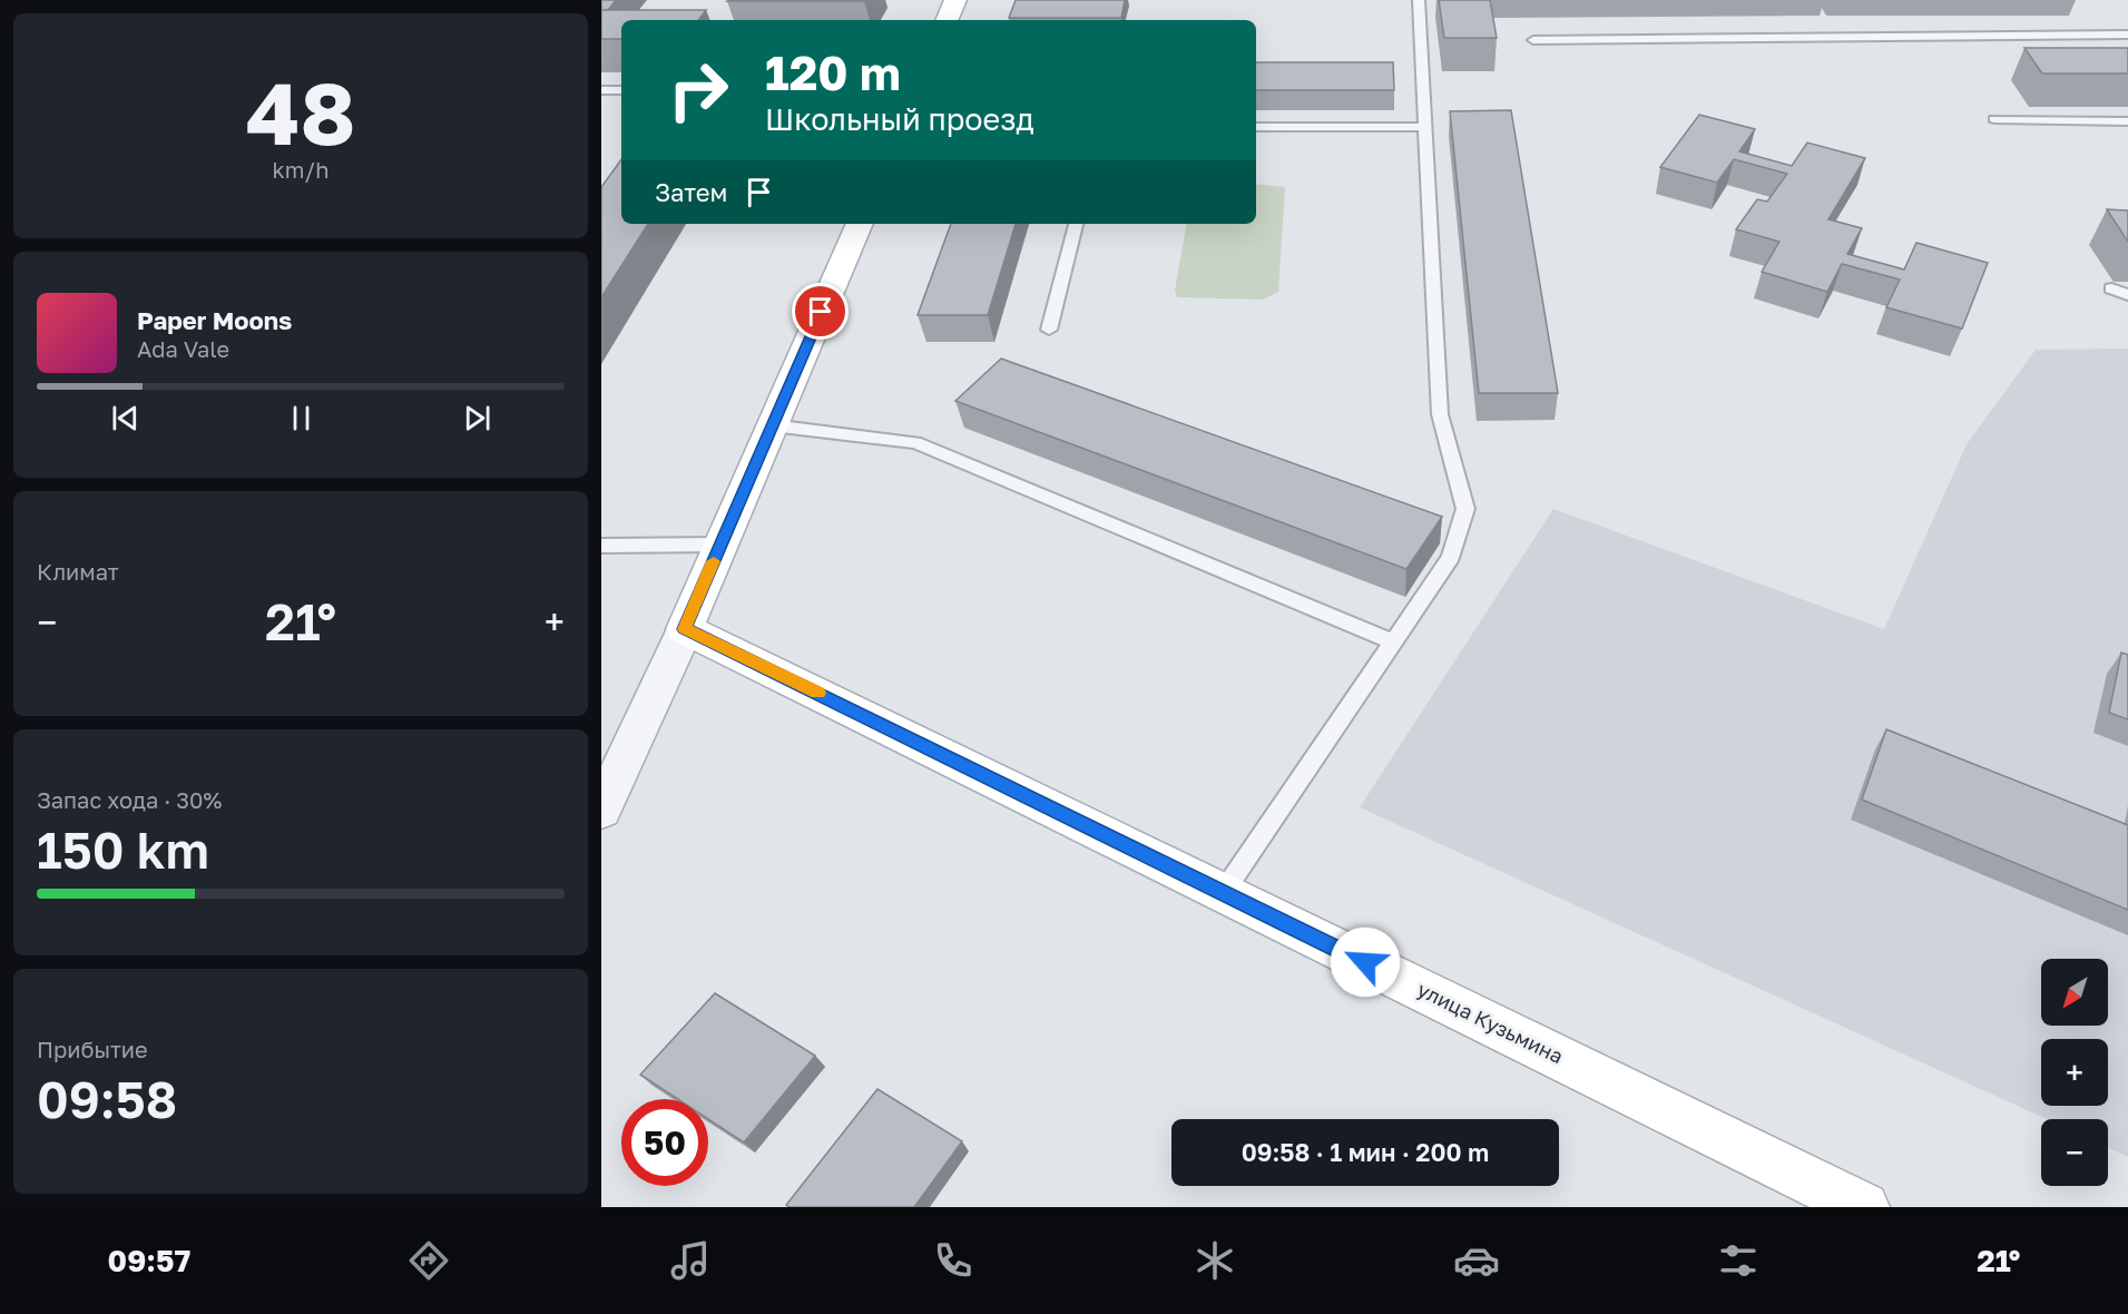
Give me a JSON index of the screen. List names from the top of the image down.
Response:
{
  "streets": {
    "main road": ["улица Кузьмина"]
  },
  "north": "bottom left",
  "page": {
    "tile": [
      ["48", "km/h"],
      "Климат",
      ["Запас хода · 30%", "150 km"],
      ["Прибытие", "09:58"]
    ],
    "turn": ["120 m", "Школьный проезд"],
    "then": "Затем",
    "song": ["Paper Moons", "Ada Vale"],
    "heat": ["−", "21°", "+"],
    "map_buttons": ["+", "−"],
    "limit": "50",
    "trip": "09:58 · 1 мин · 200 m",
    "tabs": ["09:57", "21°"]
  }
}
